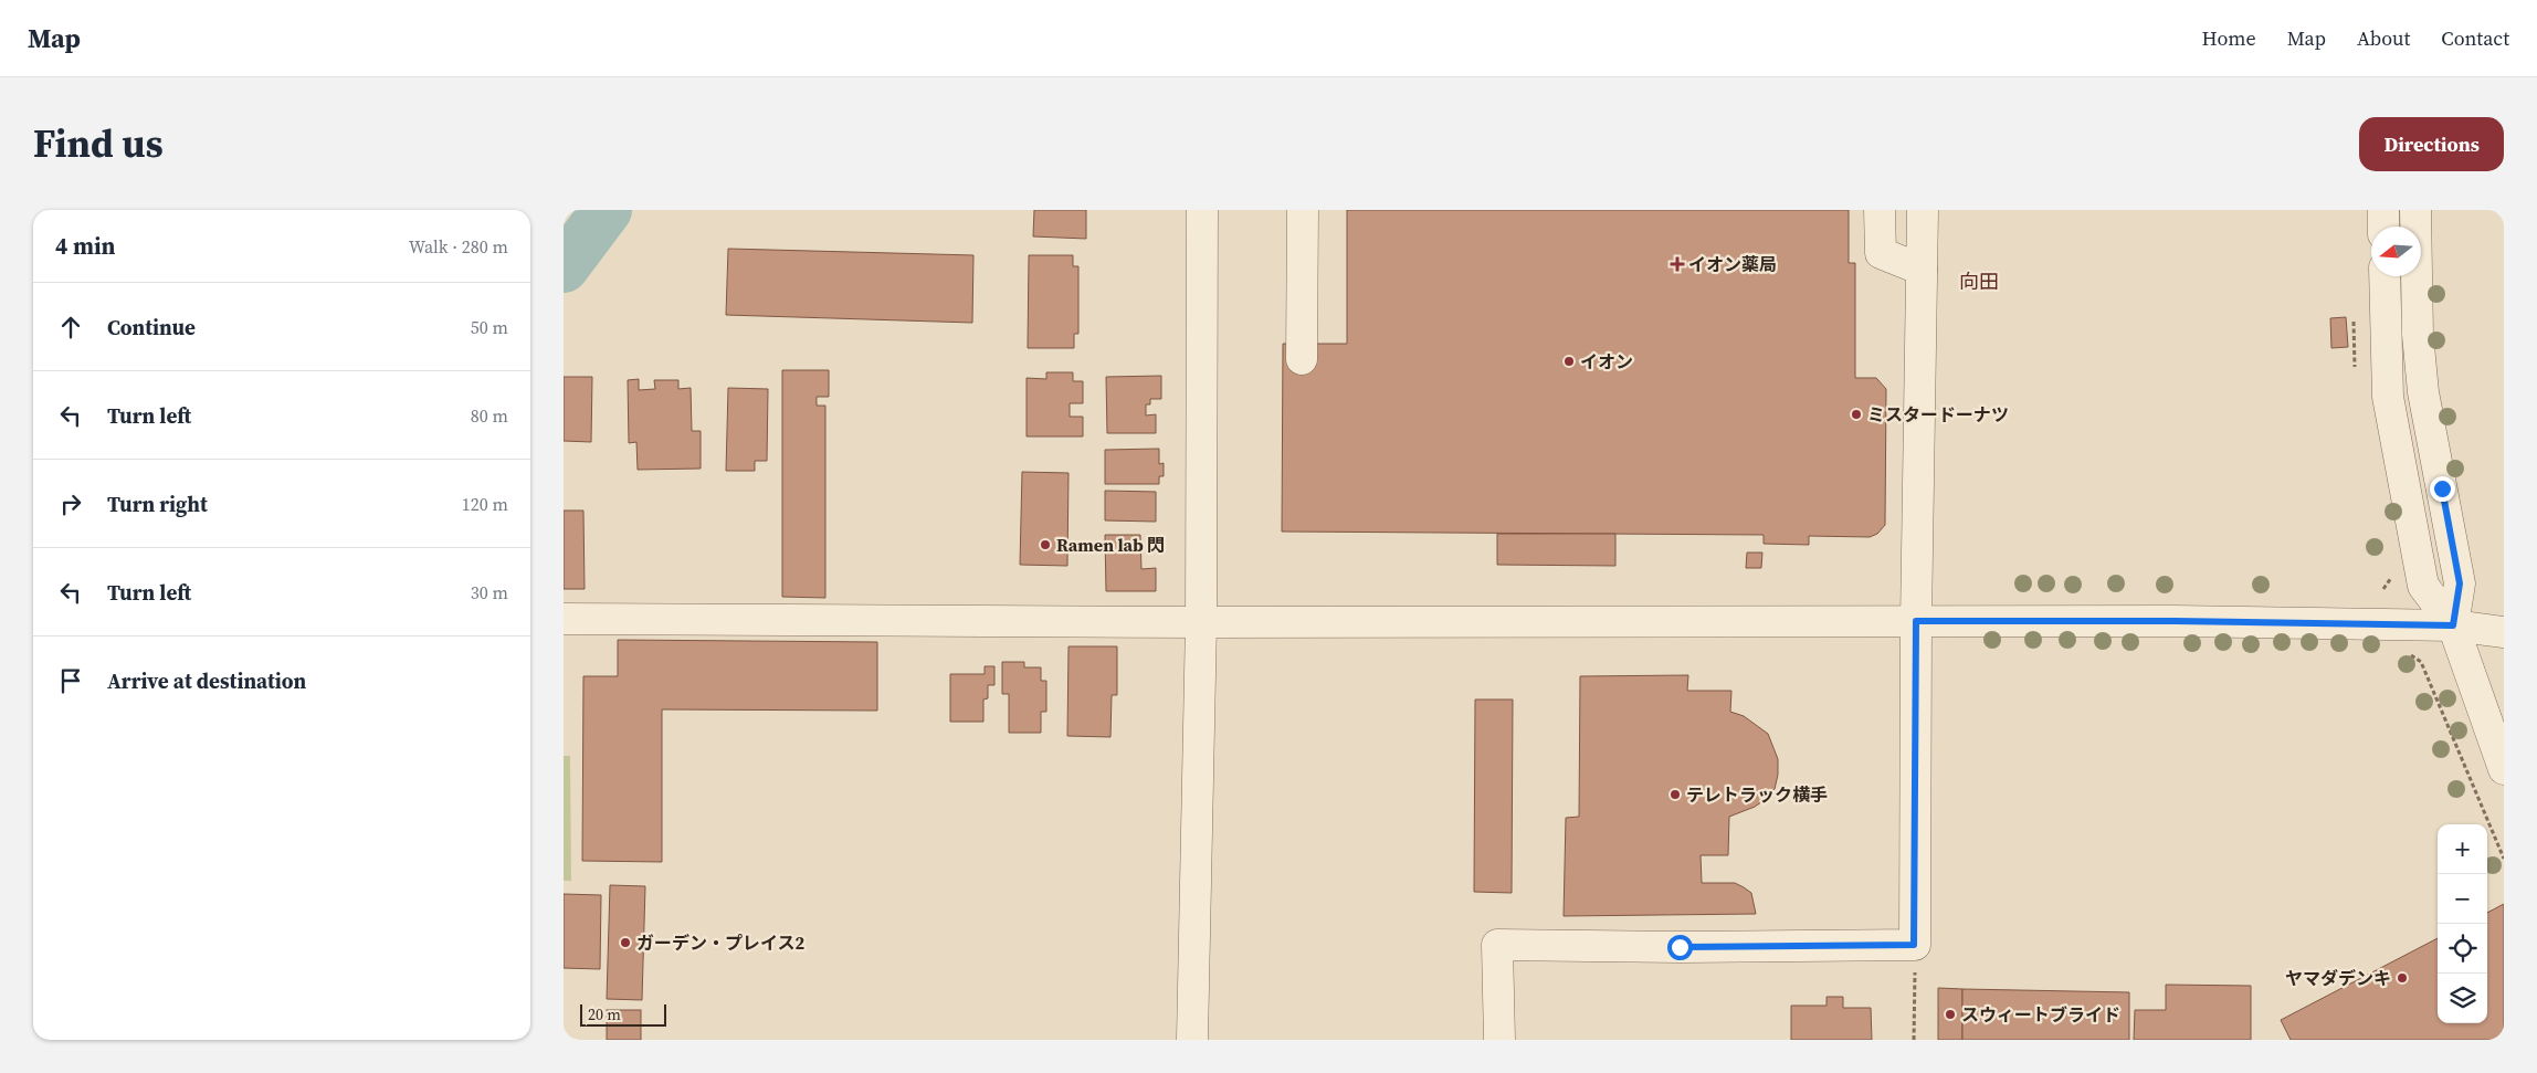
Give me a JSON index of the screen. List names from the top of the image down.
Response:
{
  "districts": ["向田"],
  "places": {
    "health": ["イオン薬局"],
    "other": [
      "イオン",
      "ミスタードーナツ",
      "Ramen lab 閃",
      "テレトラック横手",
      "ガーデン・プレイス2",
      "ヤマダデンキ",
      "スウィートブライド"
    ]
  },
  "scale_bar": "20 m",
  "north": "left",
  "page": {
    "header": "Map",
    "nav": [
      "Home",
      "Map",
      "About",
      "Contact"
    ],
    "title": "Find us",
    "buttons": "Directions",
    "heading": ["4 min", "Walk · 280 m"],
    "list": [
      ["Continue", "50 m"],
      ["Turn left", "80 m"],
      ["Turn right", "120 m"],
      ["Turn left", "30 m"],
      "Arrive at destination"
    ],
    "map_buttons": ["+", "−"],
    "scale": "20 m"
  }
}
